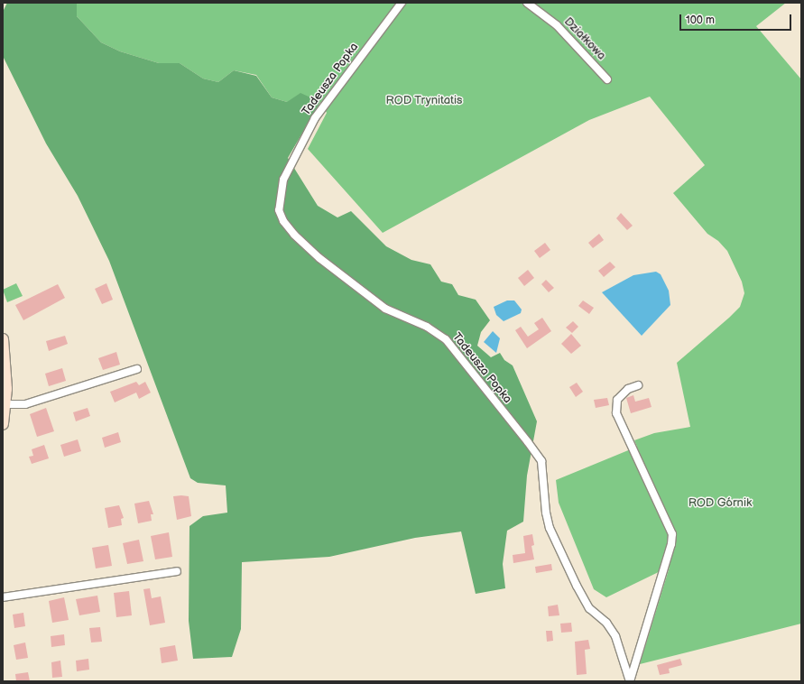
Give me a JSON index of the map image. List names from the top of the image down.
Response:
{
  "streets": {
    "street": ["Działkowa", "Tadeusza Popka"]
  },
  "parks": ["ROD Trynitatis", "ROD Górnik"],
  "scale_bar": "100 m"
}
